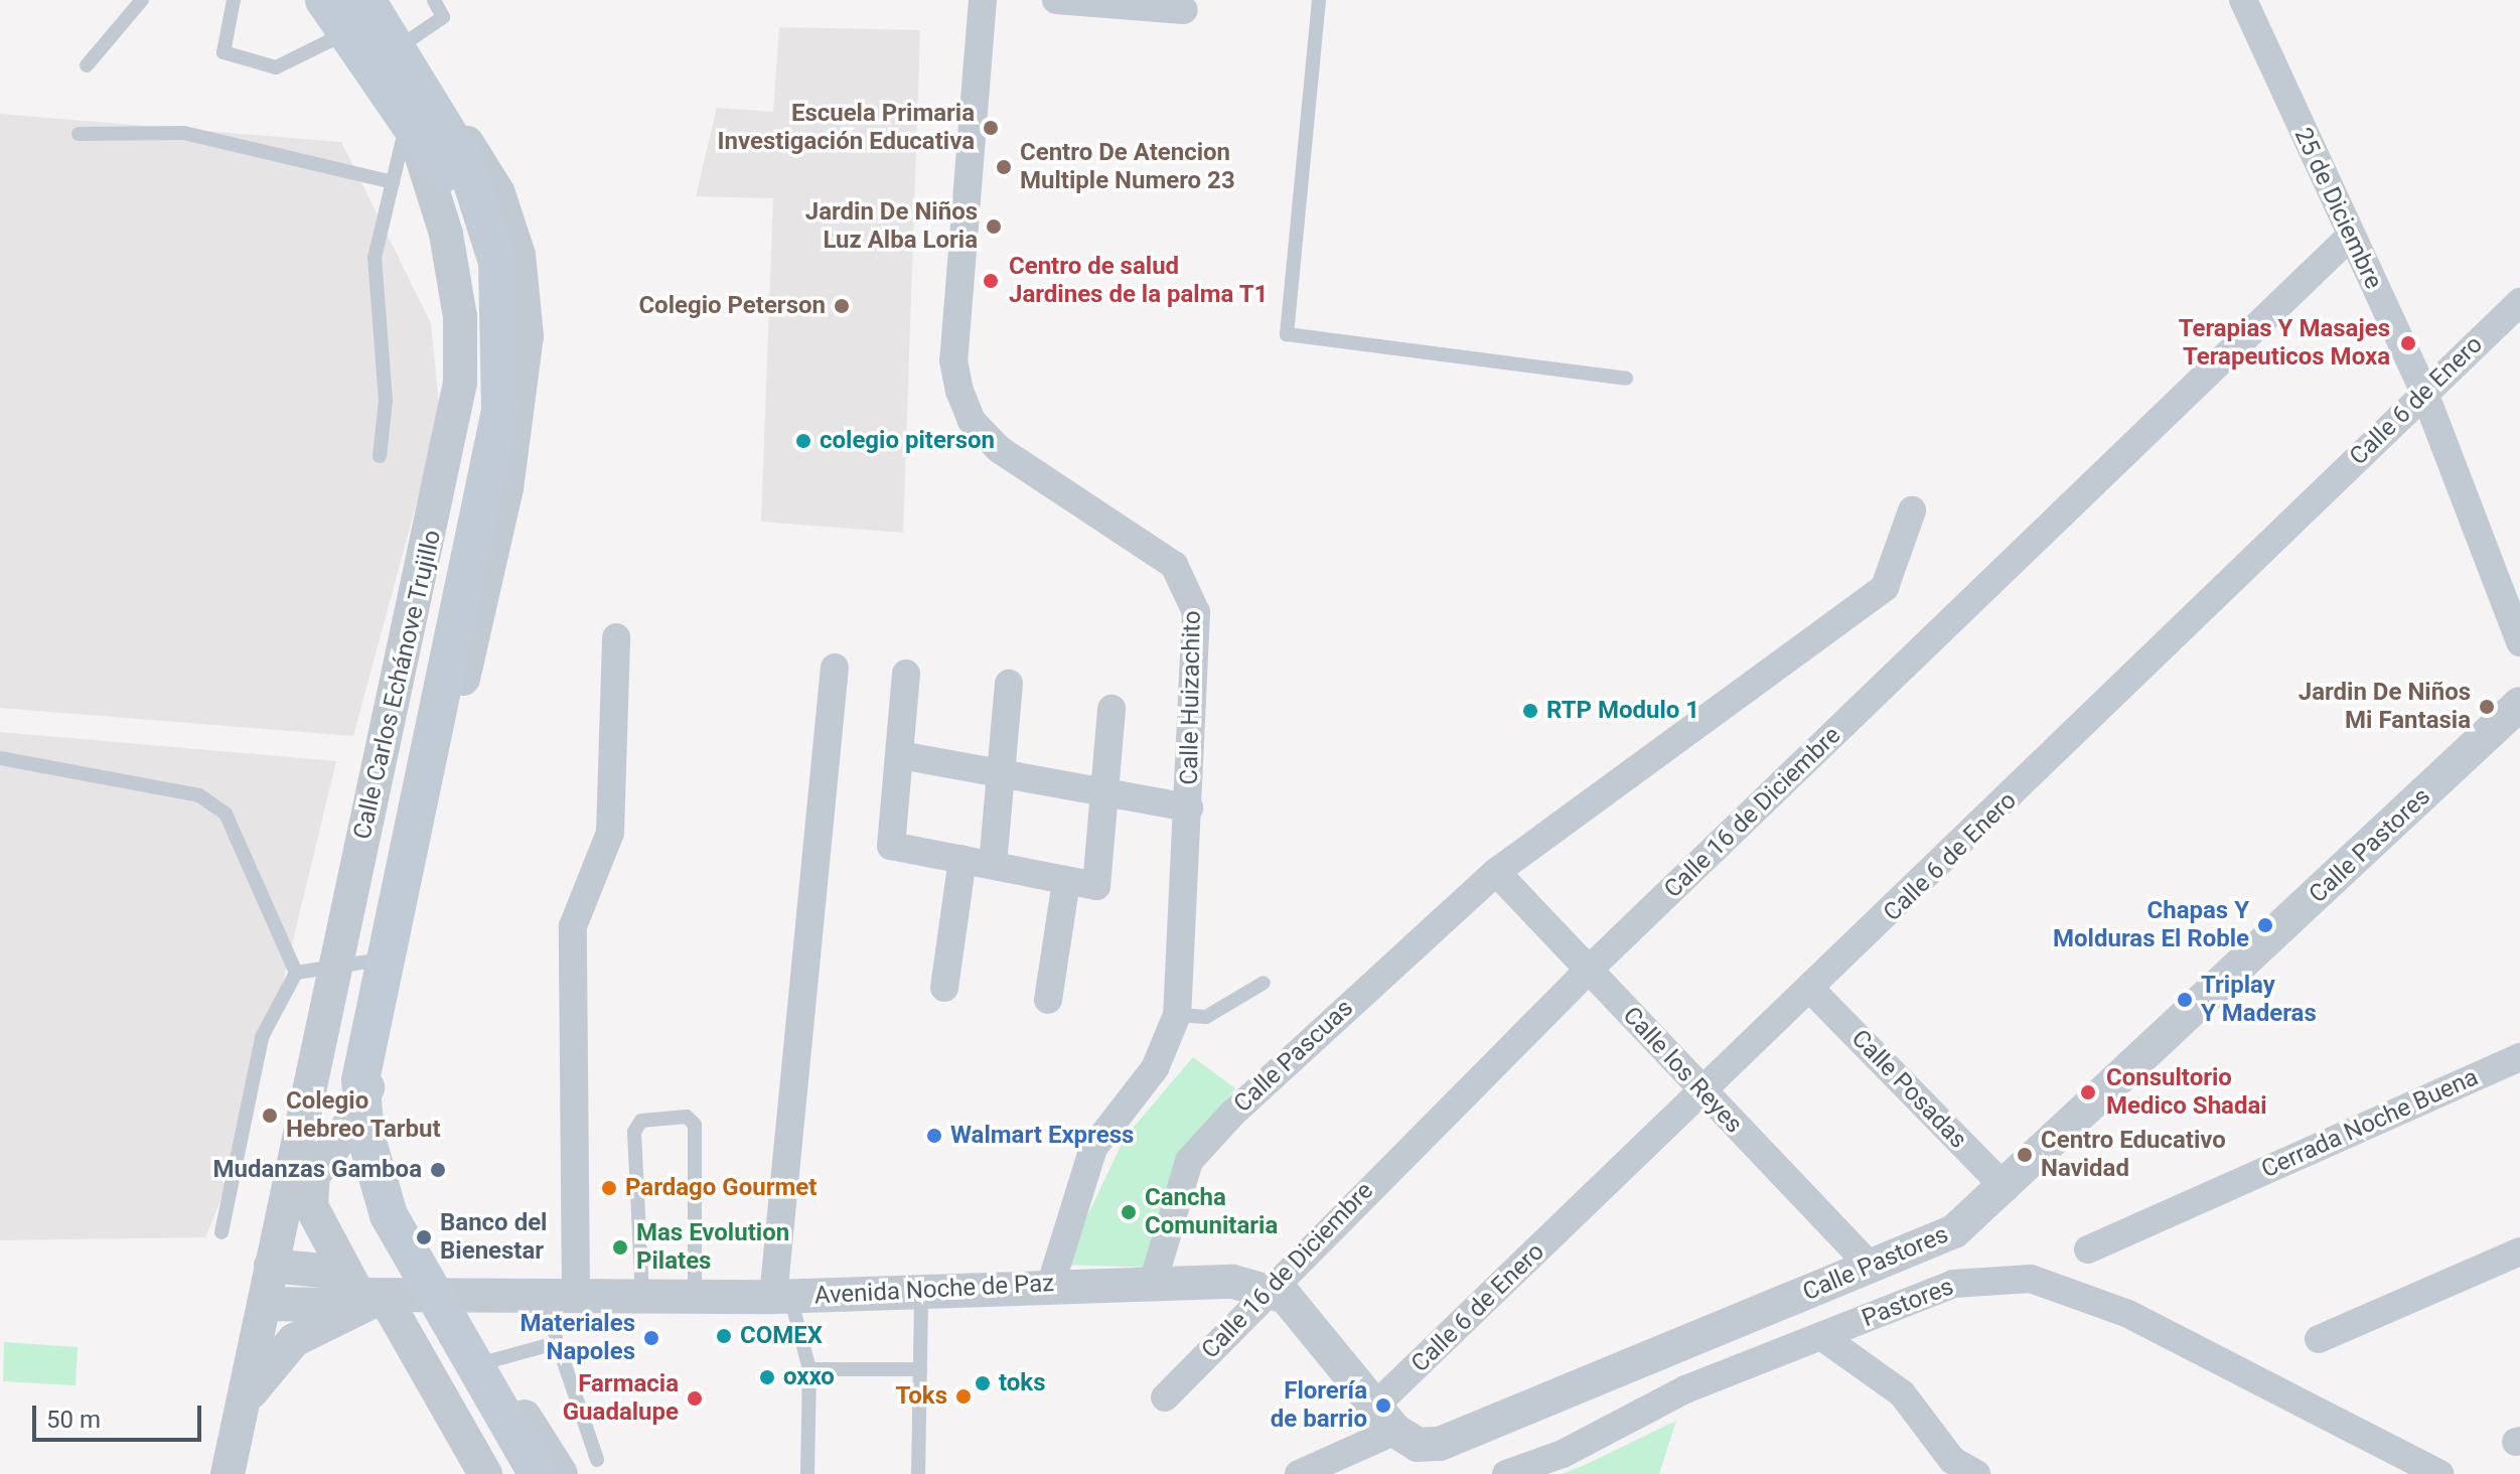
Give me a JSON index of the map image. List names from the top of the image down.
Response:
{
  "streets": {
    "main road": ["Calle Carlos Echánove Trujillo"],
    "street": [
      "25 de Diciembre",
      "Calle 6 de Enero",
      "Calle Huizachito",
      "Calle 16 de Diciembre",
      "Calle Pastores",
      "Calle Pascuas",
      "Calle los Reyes",
      "Calle Posadas",
      "Cerrada Noche Buena",
      "Avenida Noche de Paz",
      "Pastores"
    ]
  },
  "crossings": [
    ["25 de Diciembre", "Calle 6 de Enero"],
    ["25 de Diciembre", "Calle 16 de Diciembre"],
    ["Calle 6 de Enero", "Calle Pastores"],
    ["Calle 6 de Enero", "Calle los Reyes"],
    ["Calle 6 de Enero", "Calle Posadas"],
    ["Calle Carlos Echánove Trujillo", "Avenida Noche de Paz"],
    ["Calle Huizachito", "Avenida Noche de Paz"],
    ["Calle 16 de Diciembre", "Calle los Reyes"],
    ["Calle 16 de Diciembre", "Avenida Noche de Paz"],
    ["Calle Pastores", "Calle los Reyes"],
    ["Calle Pastores", "Calle Posadas"],
    ["Calle Pascuas", "Calle los Reyes"],
    ["Calle Pascuas", "Avenida Noche de Paz"]
  ],
  "places": [
    "Escuela Primaria Investigación Educativa",
    "Centro De Atencion Multiple Numero 23",
    "Jardin De Niños Luz Alba Loria",
    "Centro de salud Jardines de la palma T1",
    "Colegio Peterson",
    "Terapias Y Masajes Terapeuticos Moxa",
    "colegio piterson",
    "Jardin De Niños Mi Fantasia",
    "RTP Modulo 1",
    "Chapas Y Molduras El Roble",
    "Triplay Y Maderas",
    "Consultorio Medico Shadai",
    "Colegio Hebreo Tarbut",
    "Walmart Express",
    "Centro Educativo Navidad",
    "Mudanzas Gamboa",
    "Pardago Gourmet",
    "Cancha Comunitaria",
    "Banco del Bienestar",
    "Mas Evolution Pilates",
    "COMEX",
    "Materiales Napoles",
    "oxxo",
    "toks",
    "Toks",
    "Farmacia Guadalupe",
    "Florería de barrio"
  ],
  "scale_bar": "50 m"
}
